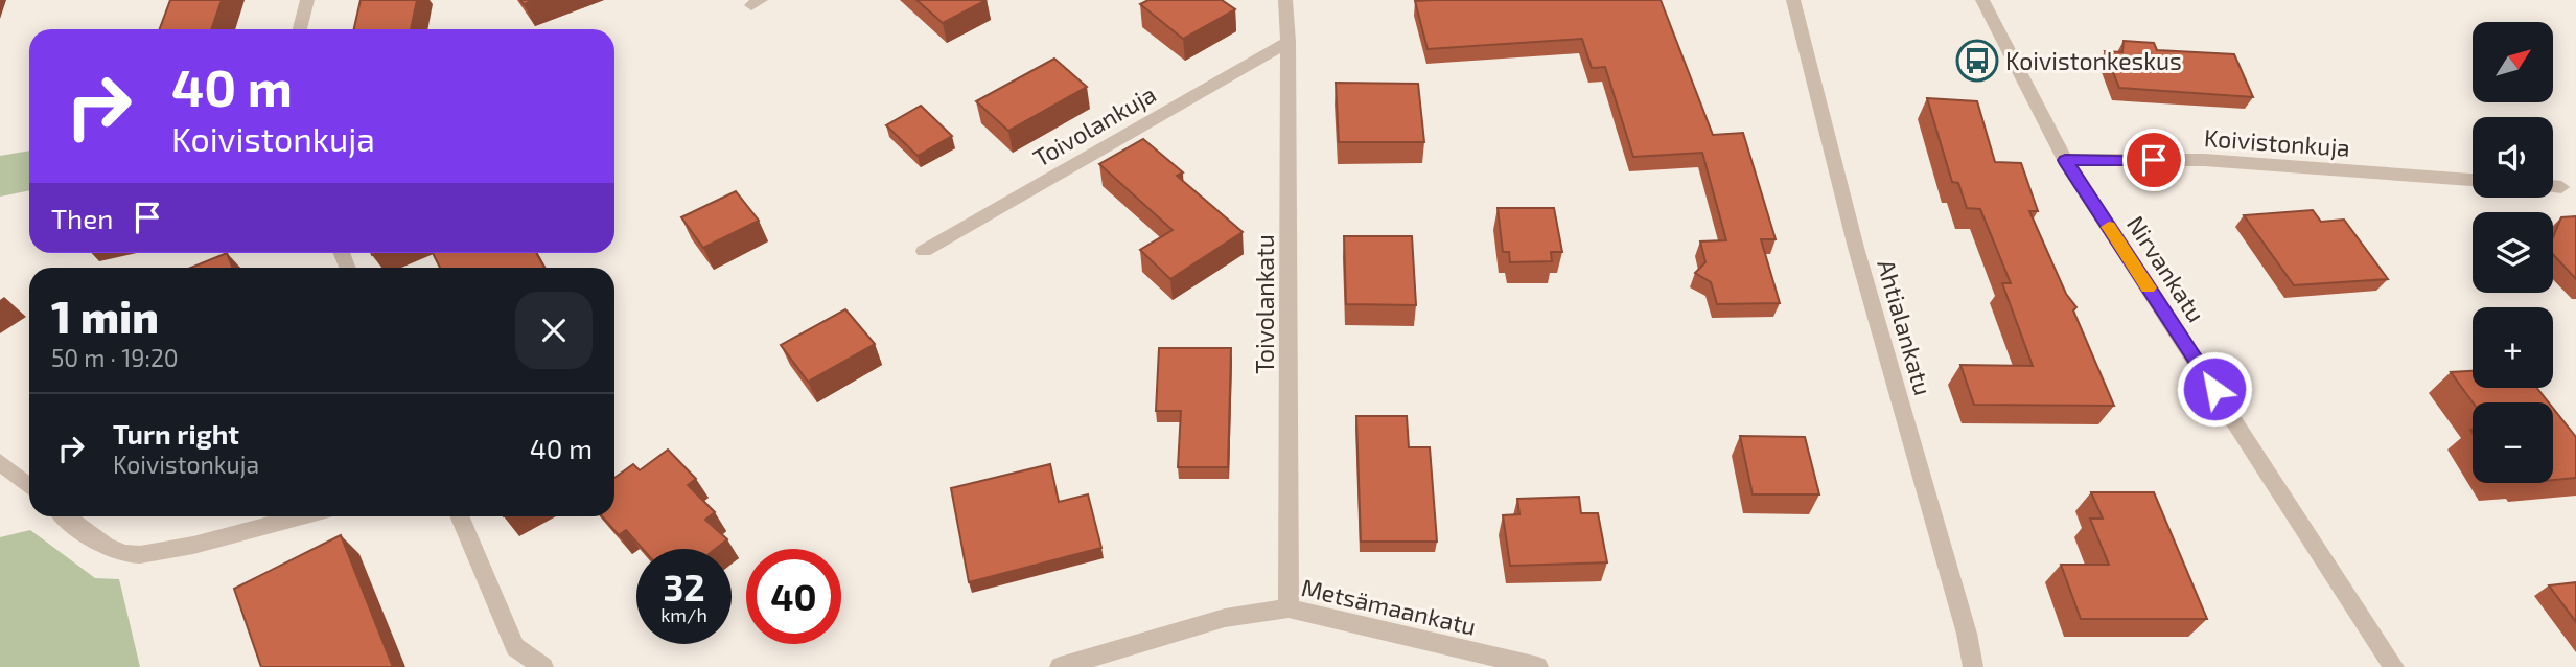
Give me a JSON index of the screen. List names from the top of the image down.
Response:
{
  "streets": {
    "street": [
      "Toivolankuja",
      "Koivistonkuja",
      "Nirvankatu",
      "Toivolankatu",
      "Ahtialankatu",
      "Metsämaankatu"
    ]
  },
  "crossings": [
    ["Toivolankuja", "Toivolankatu"],
    ["Koivistonkuja", "Nirvankatu"],
    ["Toivolankatu", "Metsämaankatu"]
  ],
  "places": {
    "bus stop": ["Koivistonkeskus"]
  },
  "north": "top right",
  "page": {
    "map_buttons": ["+", "−"],
    "turn": ["40 m", "Koivistonkuja"],
    "then": "Then",
    "heading": ["1 min", "50 m · 19:20"],
    "list": [
      {
        "name": "Turn right",
        "note": "Koivistonkuja",
        "value": "40 m"
      }
    ],
    "speed": "32 km/h",
    "limit": "40"
  }
}
